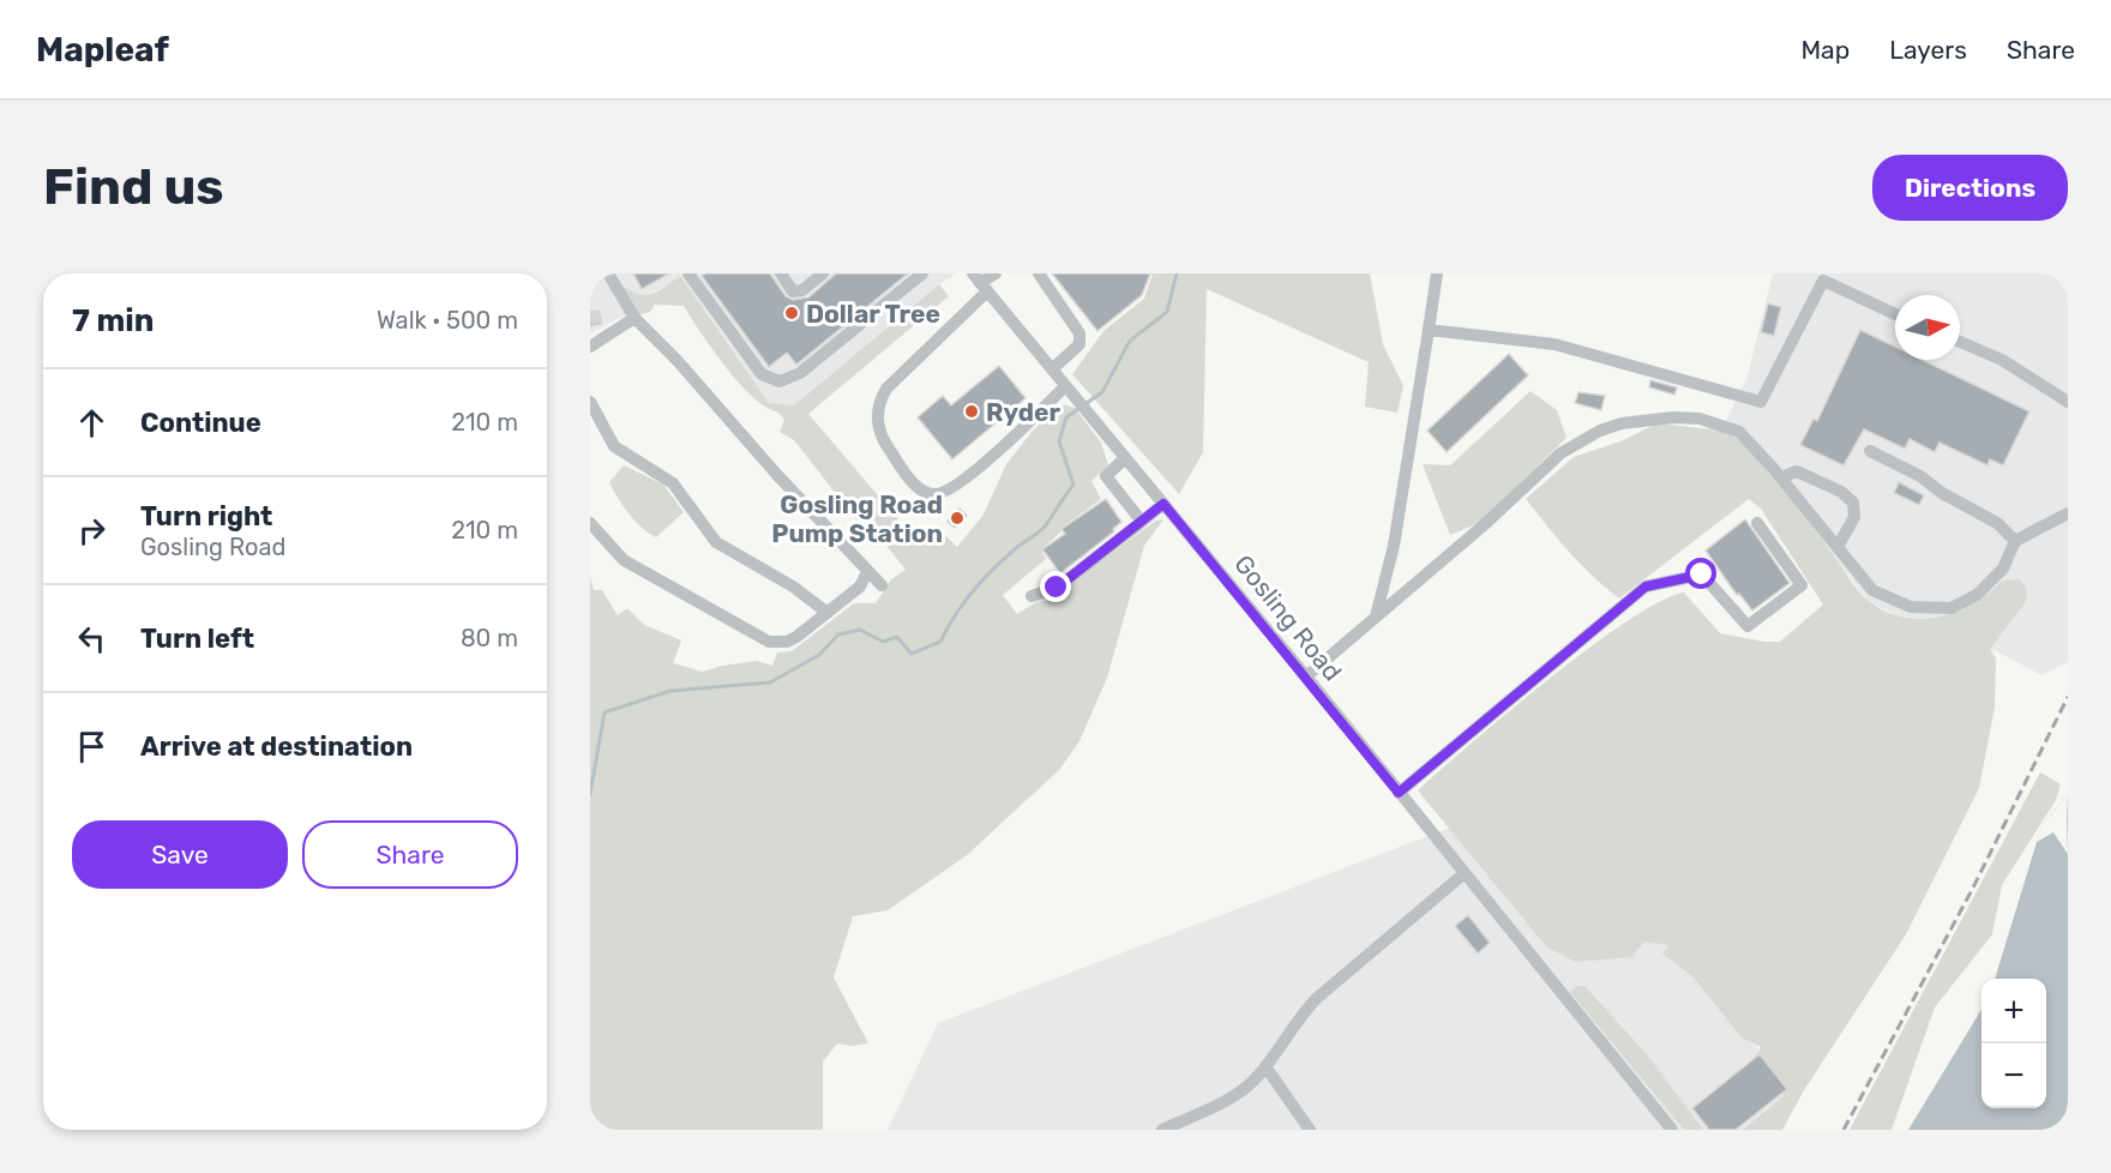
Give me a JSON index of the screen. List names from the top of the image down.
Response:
{
  "streets": {
    "street": ["Gosling Road"]
  },
  "places": ["Dollar Tree", "Ryder", "Gosling Road Pump Station"],
  "north": "right",
  "page": {
    "header": "Mapleaf",
    "nav": ["Map", "Layers", "Share"],
    "buttons": [
      "Directions",
      ["Save", "Share"]
    ],
    "title": "Find us",
    "heading": ["7 min", "Walk · 500 m"],
    "list": [
      ["Continue", "210 m"],
      ["Turn right", "Gosling Road", "210 m"],
      ["Turn left", "80 m"],
      "Arrive at destination"
    ],
    "map_buttons": ["+", "−"]
  }
}
